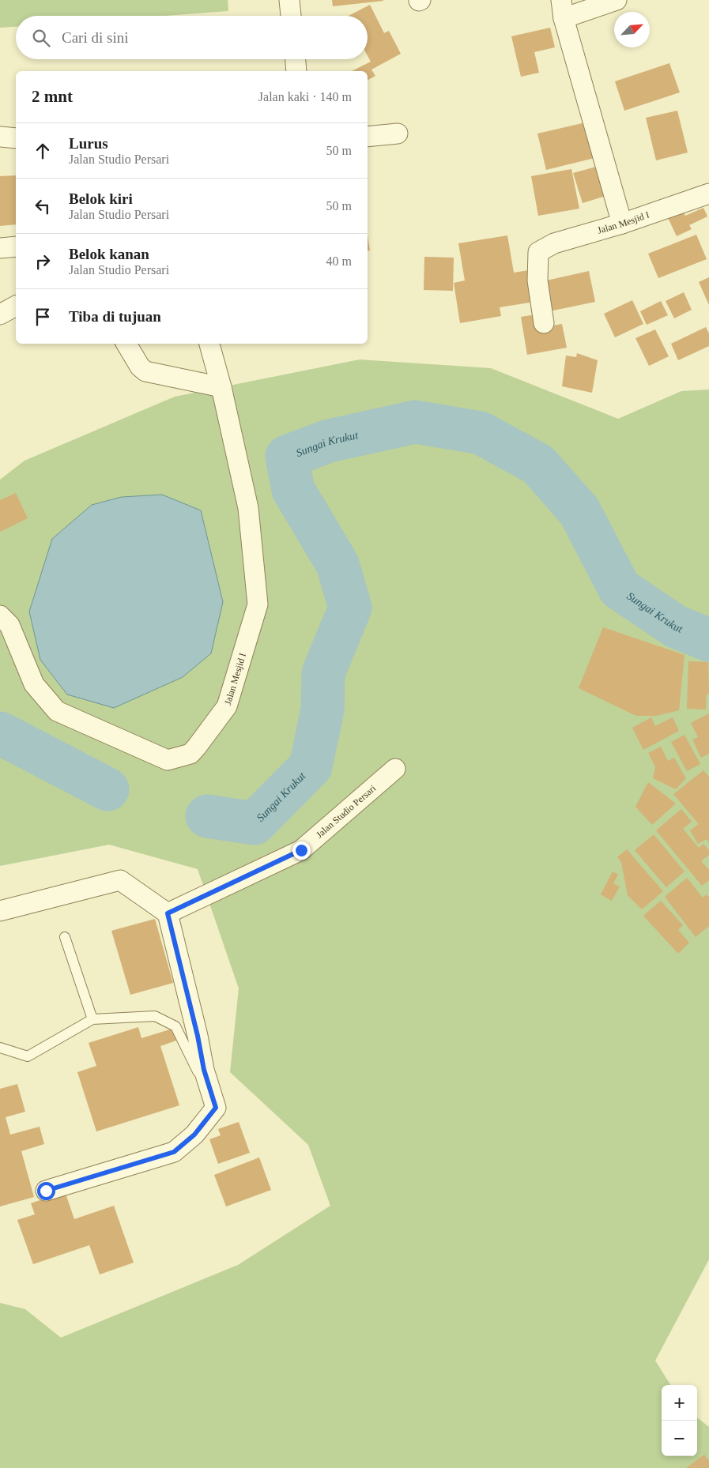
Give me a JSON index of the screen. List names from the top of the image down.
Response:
{
  "streets": {
    "street": ["Jalan Mesjid I", "Jalan Studio Persari"]
  },
  "water": ["Sungai Krukut"],
  "north": "top right",
  "page": {
    "search": "Cari di sini",
    "heading": ["2 mnt", "Jalan kaki · 140 m"],
    "list": [
      ["Lurus", "Jalan Studio Persari", "50 m"],
      ["Belok kiri", "Jalan Studio Persari", "50 m"],
      ["Belok kanan", "Jalan Studio Persari", "40 m"],
      "Tiba di tujuan"
    ],
    "map_buttons": ["+", "−"]
  }
}
